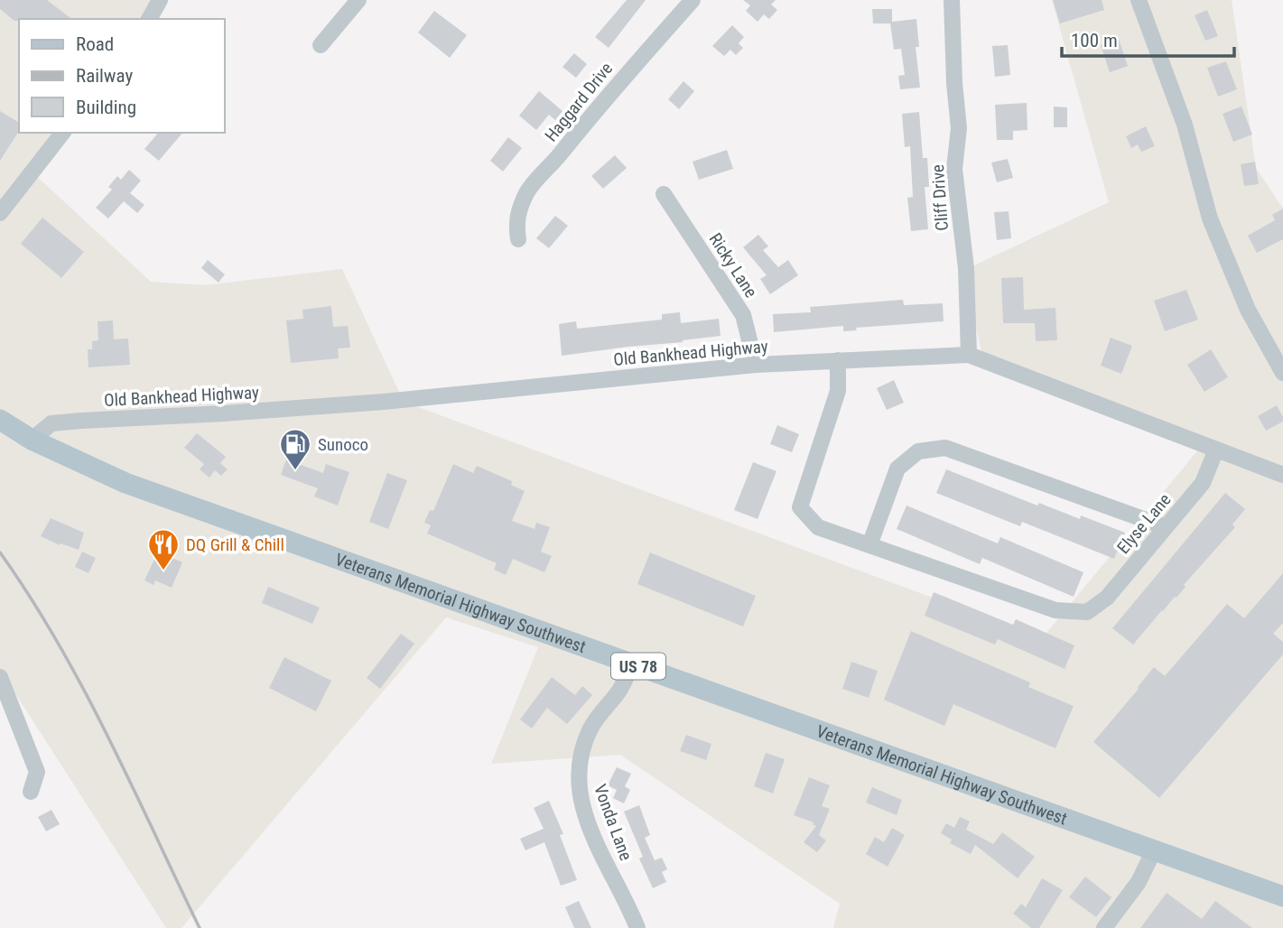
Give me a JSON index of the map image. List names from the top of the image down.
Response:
{
  "streets": {
    "main road": ["Veterans Memorial Highway Southwest", "US 78"],
    "street": [
      "Haggard Drive",
      "Cliff Drive",
      "Ricky Lane",
      "Old Bankhead Highway",
      "Elyse Lane",
      "Vonda Lane"
    ]
  },
  "crossings": [
    ["Cliff Drive", "Old Bankhead Highway"],
    ["Ricky Lane", "Old Bankhead Highway"],
    ["Old Bankhead Highway", "Elyse Lane"],
    ["Old Bankhead Highway", "Veterans Memorial Highway Southwest"],
    ["Veterans Memorial Highway Southwest", "Vonda Lane"]
  ],
  "places": {
    "fuel station": ["Sunoco"],
    "restaurant": ["DQ Grill & Chill"]
  },
  "legend": ["Road", "Railway", "Building"],
  "scale_bar": "100 m"
}
